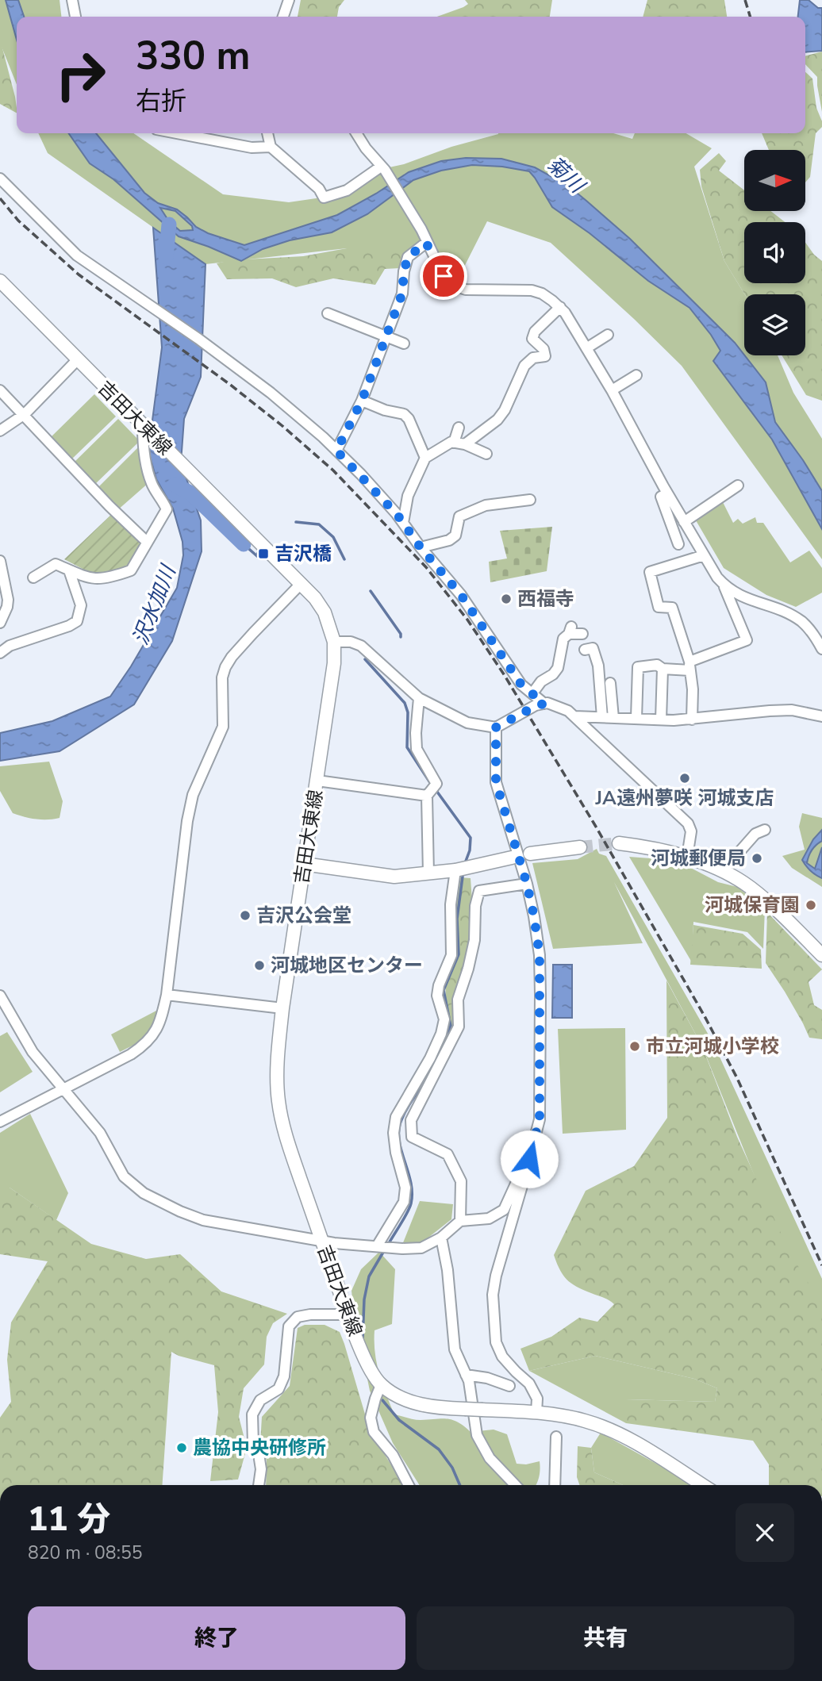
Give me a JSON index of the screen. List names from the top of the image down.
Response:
{
  "streets": {
    "main road": ["吉田大東線"]
  },
  "water": ["菊川", "沢水加川"],
  "places": {
    "transit": ["吉沢橋"],
    "other": [
      "西福寺",
      "JA遠州夢咲 河城支店",
      "河城郵便局",
      "河城保育園",
      "吉沢公会堂",
      "河城地区センター",
      "市立河城小学校",
      "農協中央研修所"
    ]
  },
  "north": "right",
  "page": {
    "turn": ["330 m", "右折"],
    "heading": ["11 分", "820 m · 08:55"],
    "buttons": ["終了", "共有"]
  }
}
